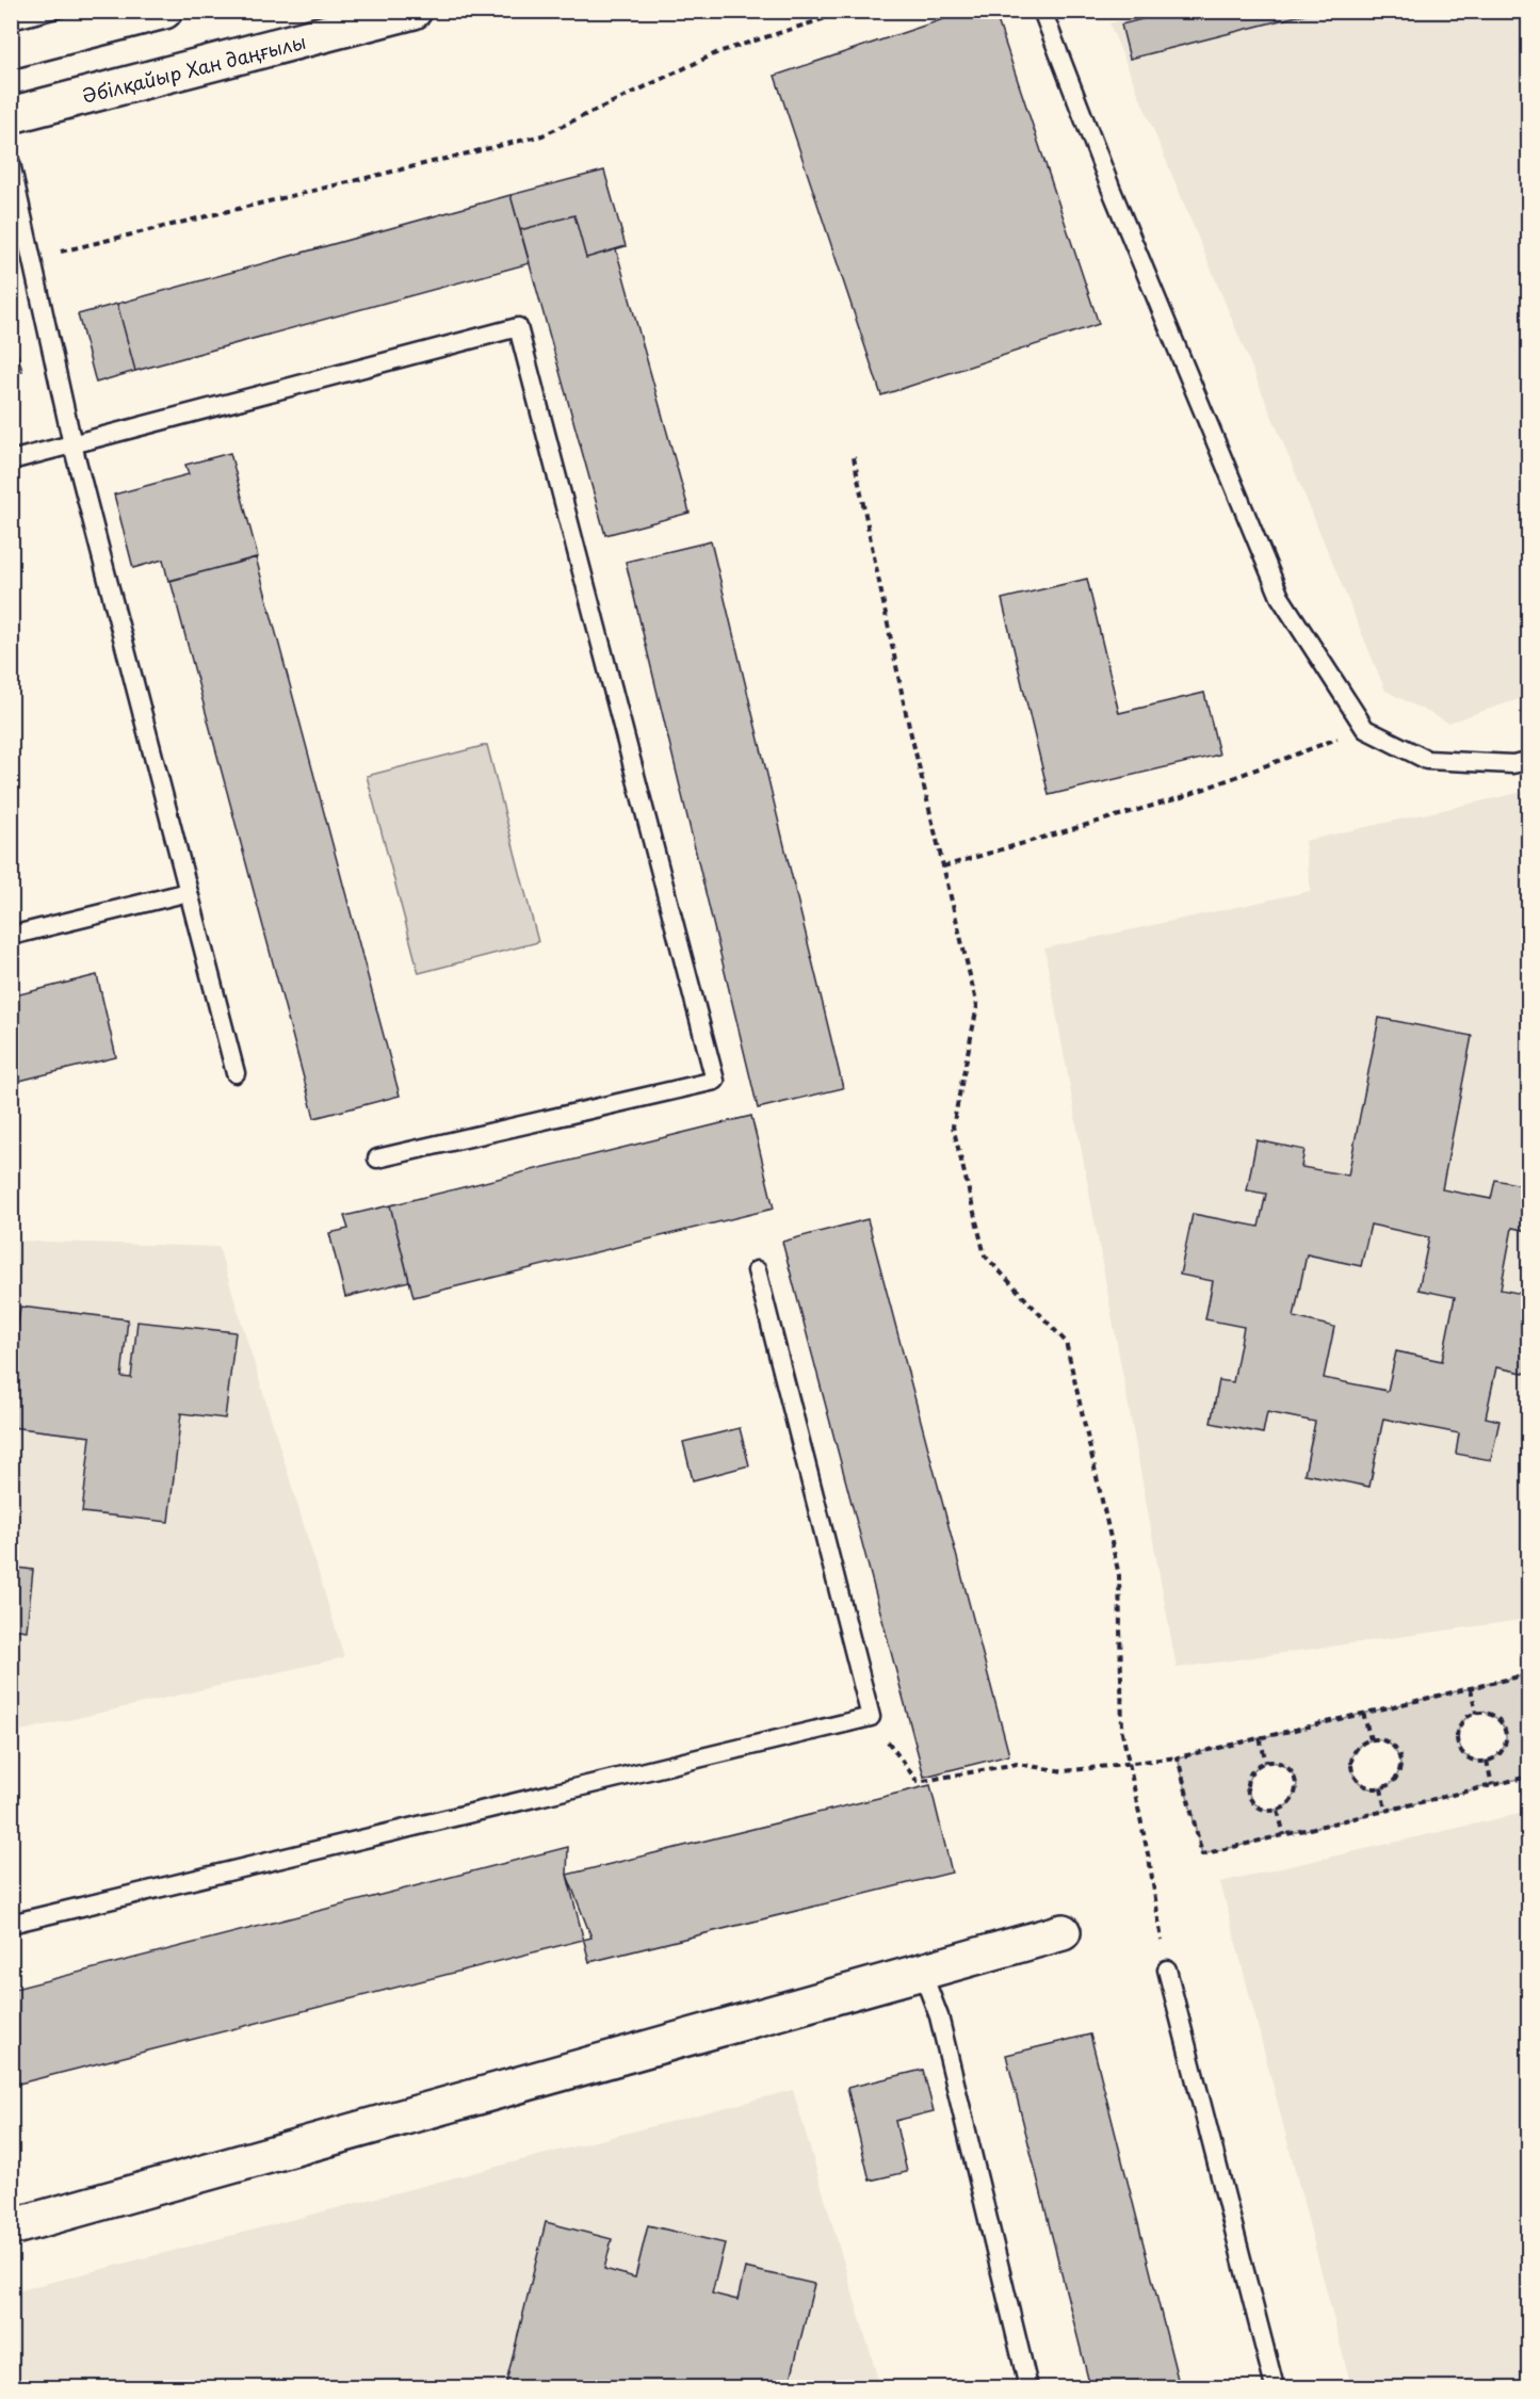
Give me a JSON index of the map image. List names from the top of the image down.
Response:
{
  "streets": {
    "street": ["Әбілқайыр Хан даңғылы"]
  }
}
